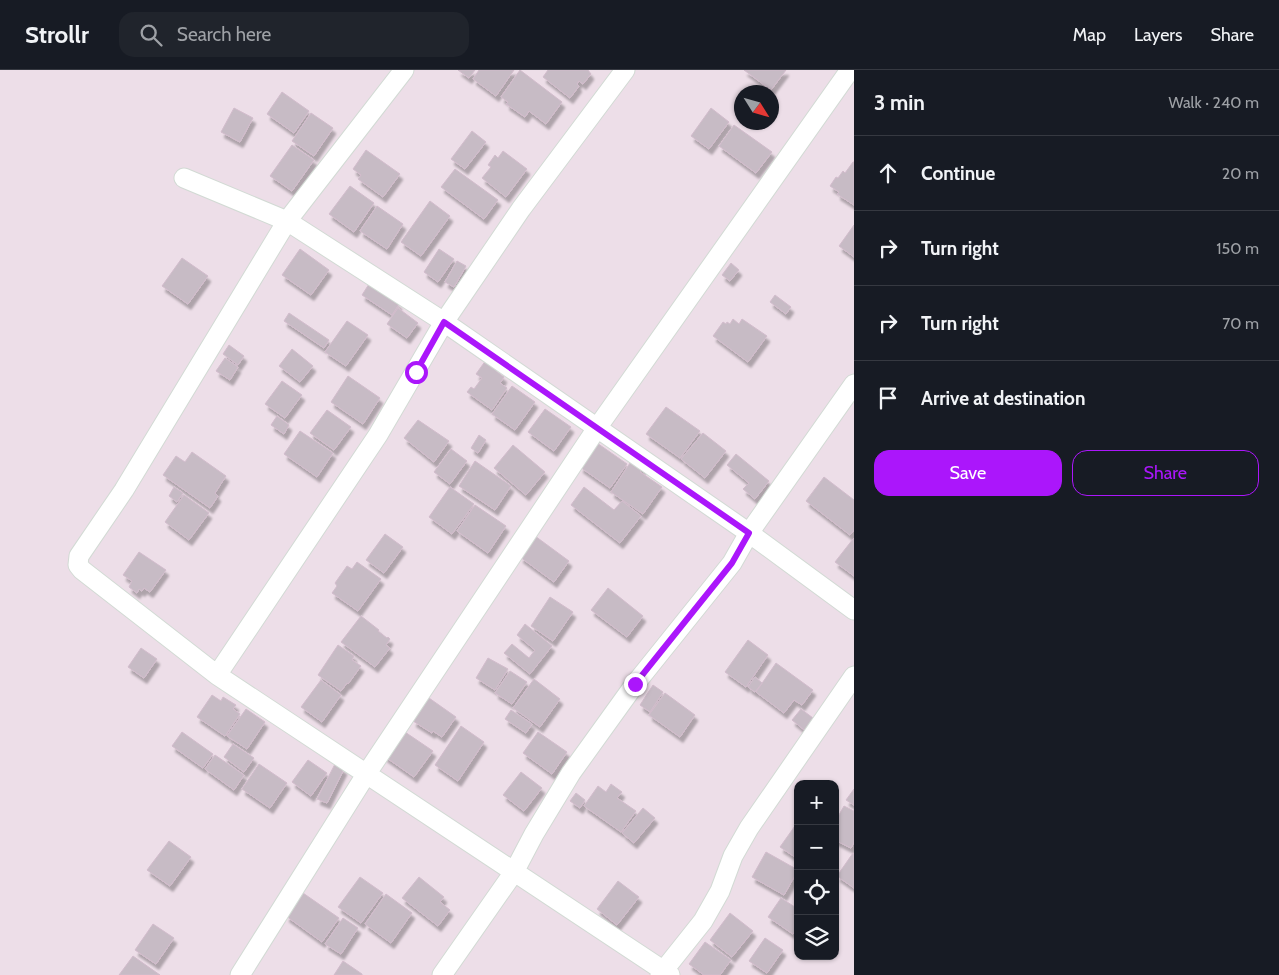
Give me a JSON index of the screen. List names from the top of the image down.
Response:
{
  "north": "bottom right",
  "page": {
    "header": "Strollr",
    "search": "Search here",
    "nav": ["Map", "Layers", "Share"],
    "heading": ["3 min", "Walk · 240 m"],
    "list": [
      ["Continue", "20 m"],
      ["Turn right", "150 m"],
      ["Turn right", "70 m"],
      "Arrive at destination"
    ],
    "buttons": ["Save", "Share"],
    "map_buttons": ["+", "−"]
  }
}
